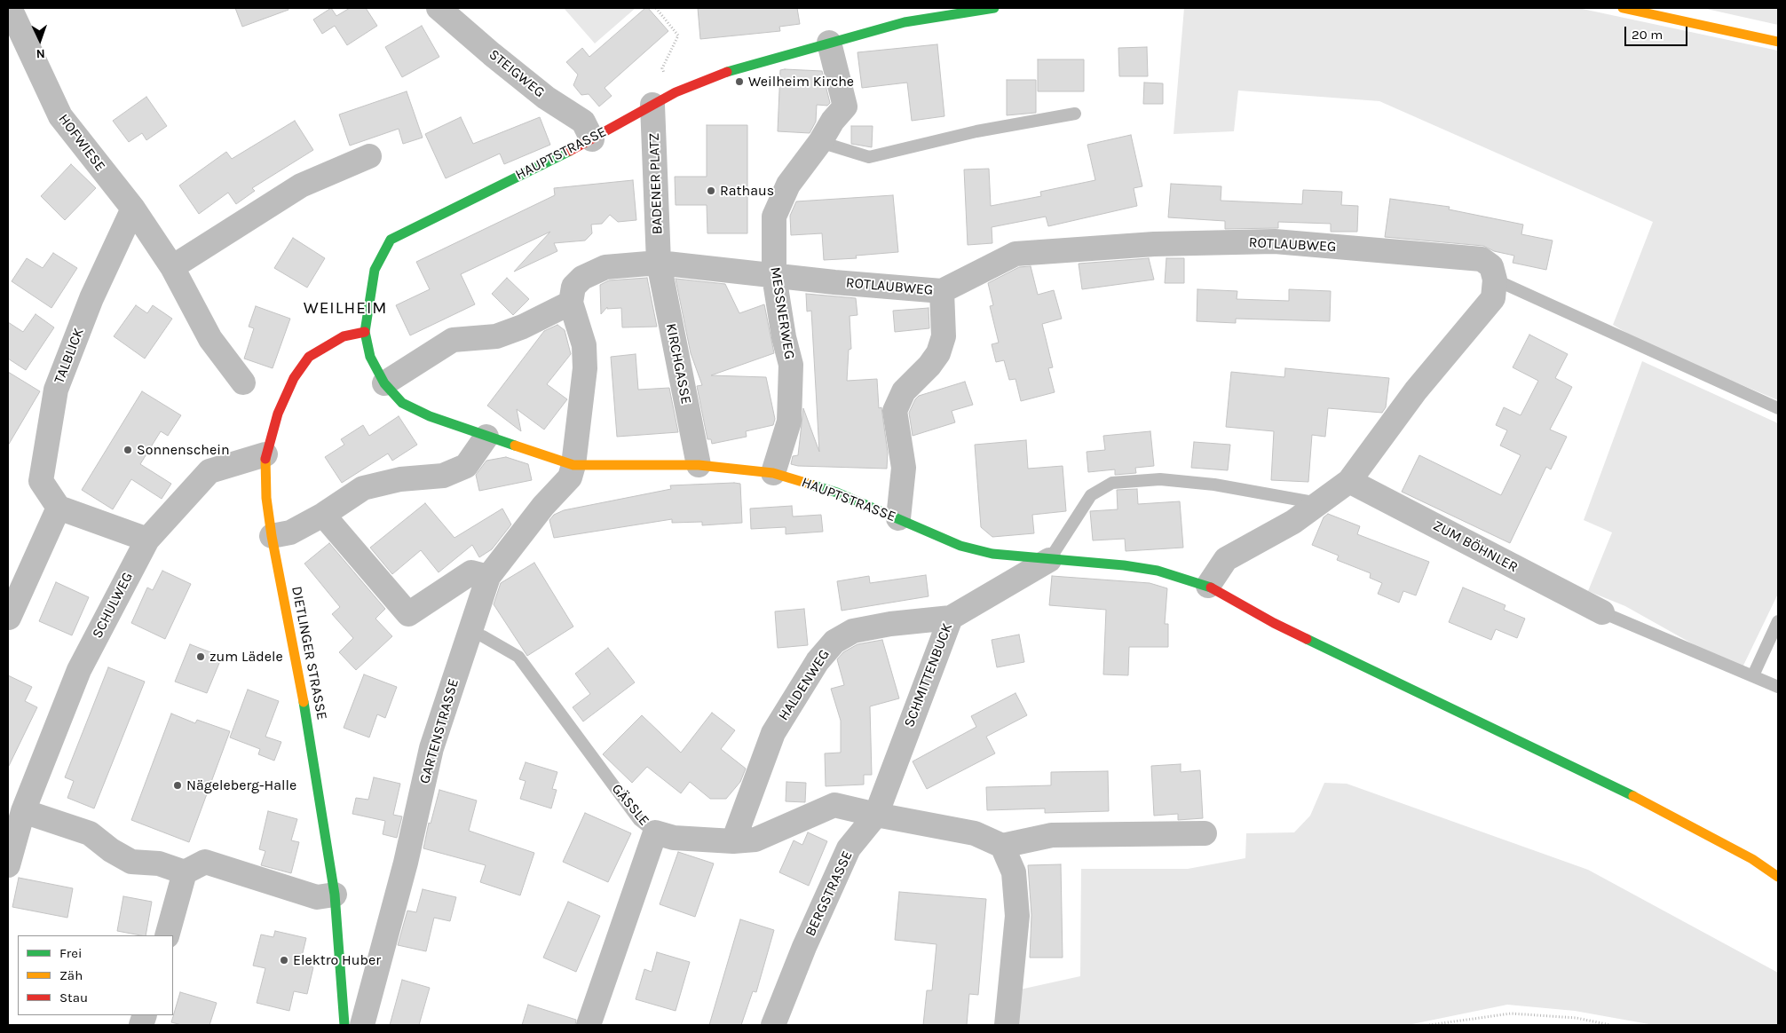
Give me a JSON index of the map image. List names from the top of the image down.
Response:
{
  "streets": {
    "street": [
      "STEIGWEG",
      "HOFWIESE",
      "HAUPTSTRASSE",
      "BADENER PLATZ",
      "ROTLAUBWEG",
      "MESSNERWEG",
      "TALBLICK",
      "KIRCHGASSE",
      "ZUM BÖHNLER",
      "SCHULWEG",
      "DIETLINGER STRASSE",
      "SCHMITTENBUCK",
      "HALDENWEG",
      "GARTENSTRASSE",
      "GÄSSLE",
      "BERGSTRASSE"
    ]
  },
  "crossings": [
    ["STEIGWEG", "HAUPTSTRASSE"],
    ["HOFWIESE", "TALBLICK"],
    ["HAUPTSTRASSE", "BADENER PLATZ"],
    ["HAUPTSTRASSE", "MESSNERWEG"],
    ["HAUPTSTRASSE", "KIRCHGASSE"],
    ["HAUPTSTRASSE", "DIETLINGER STRASSE"],
    ["HAUPTSTRASSE", "SCHMITTENBUCK"],
    ["HAUPTSTRASSE", "GARTENSTRASSE"],
    ["BADENER PLATZ", "ROTLAUBWEG"],
    ["BADENER PLATZ", "KIRCHGASSE"],
    ["ROTLAUBWEG", "MESSNERWEG"],
    ["ROTLAUBWEG", "KIRCHGASSE"],
    ["SCHULWEG", "DIETLINGER STRASSE"],
    ["SCHMITTENBUCK", "HALDENWEG"],
    ["SCHMITTENBUCK", "GÄSSLE"],
    ["SCHMITTENBUCK", "BERGSTRASSE"],
    ["HALDENWEG", "GÄSSLE"],
    ["GARTENSTRASSE", "GÄSSLE"],
    ["GÄSSLE", "BERGSTRASSE"]
  ],
  "districts": ["WEILHEIM"],
  "places": [
    "Weilheim Kirche",
    "Rathaus",
    "Sonnenschein",
    "zum Lädele",
    "Nägeleberg-Halle",
    "Elektro Huber"
  ],
  "legend": ["Frei", "Zäh", "Stau"],
  "scale_bar": "20 m",
  "north": "bottom"
}
